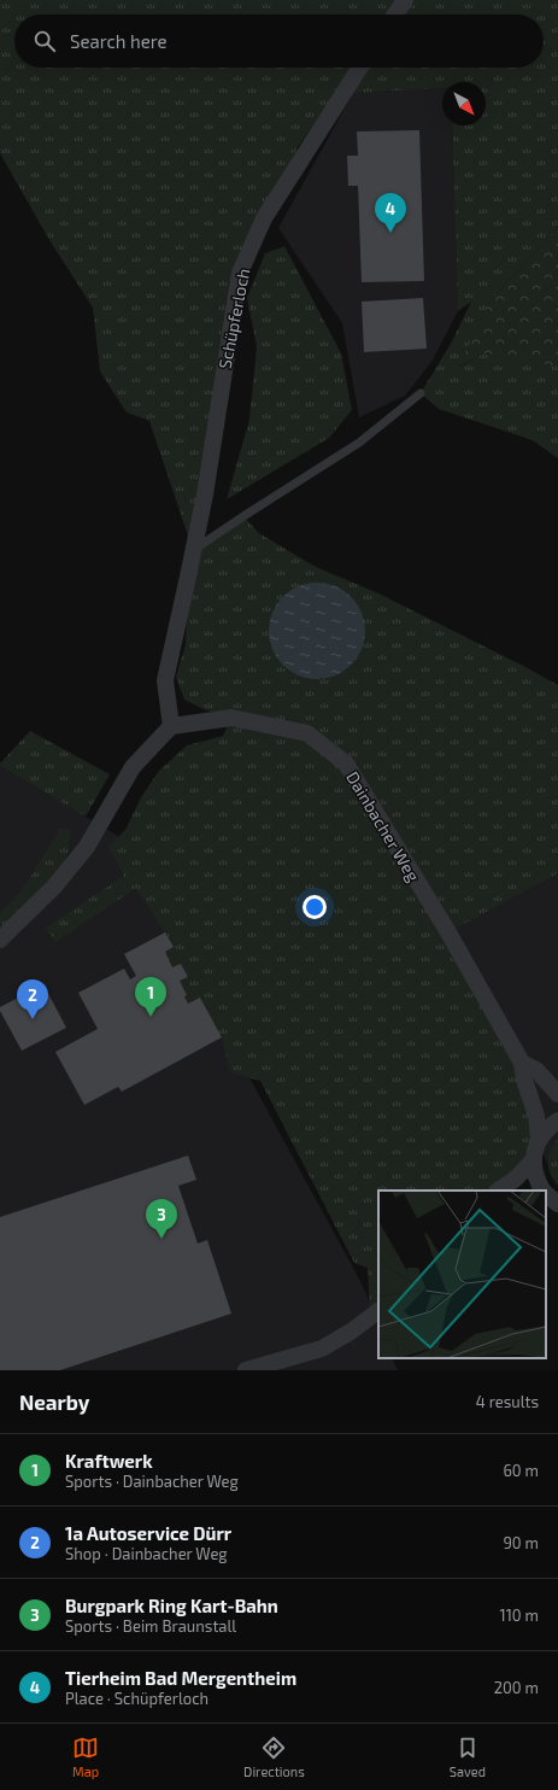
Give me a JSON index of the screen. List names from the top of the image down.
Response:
{
  "streets": {
    "street": ["Schüpferloch", "Dainbacher Weg"]
  },
  "crossings": [
    ["Schüpferloch", "Dainbacher Weg"]
  ],
  "north": "bottom right",
  "page": {
    "search": "Search here",
    "pins": [
      "4",
      "1",
      "2",
      "3"
    ],
    "heading": ["Nearby", "4 results"],
    "list": [
      {
        "mark": "1",
        "name": "Kraftwerk",
        "note": "Sports · Dainbacher Weg",
        "value": "60 m"
      },
      {
        "mark": "2",
        "name": "1a Autoservice Dürr",
        "note": "Shop · Dainbacher Weg",
        "value": "90 m"
      },
      {
        "mark": "3",
        "name": "Burgpark Ring Kart-Bahn",
        "note": "Sports · Beim Braunstall",
        "value": "110 m"
      },
      {
        "mark": "4",
        "name": "Tierheim Bad Mergentheim",
        "note": "Place · Schüpferloch",
        "value": "200 m"
      }
    ],
    "nav": ["Map", "Directions", "Saved"]
  }
}
